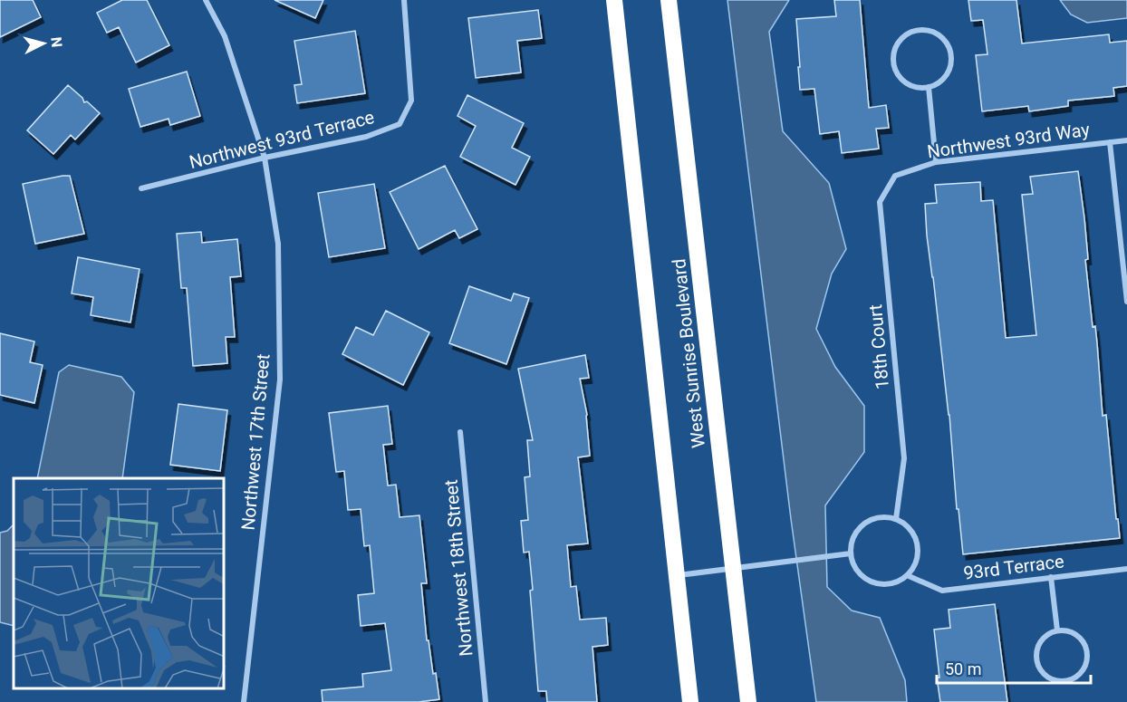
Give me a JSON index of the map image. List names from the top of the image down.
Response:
{
  "streets": {
    "highway": ["West Sunrise Boulevard"],
    "street": [
      "Northwest 93rd Terrace",
      "Northwest 93rd Way",
      "18th Court",
      "Northwest 17th Street",
      "93rd Terrace",
      "Northwest 18th Street"
    ]
  },
  "crossings": [
    ["Northwest 93rd Terrace", "Northwest 17th Street"],
    ["Northwest 93rd Way", "18th Court"],
    ["18th Court", "93rd Terrace"]
  ],
  "scale_bar": "50 m",
  "north": "right"
}
